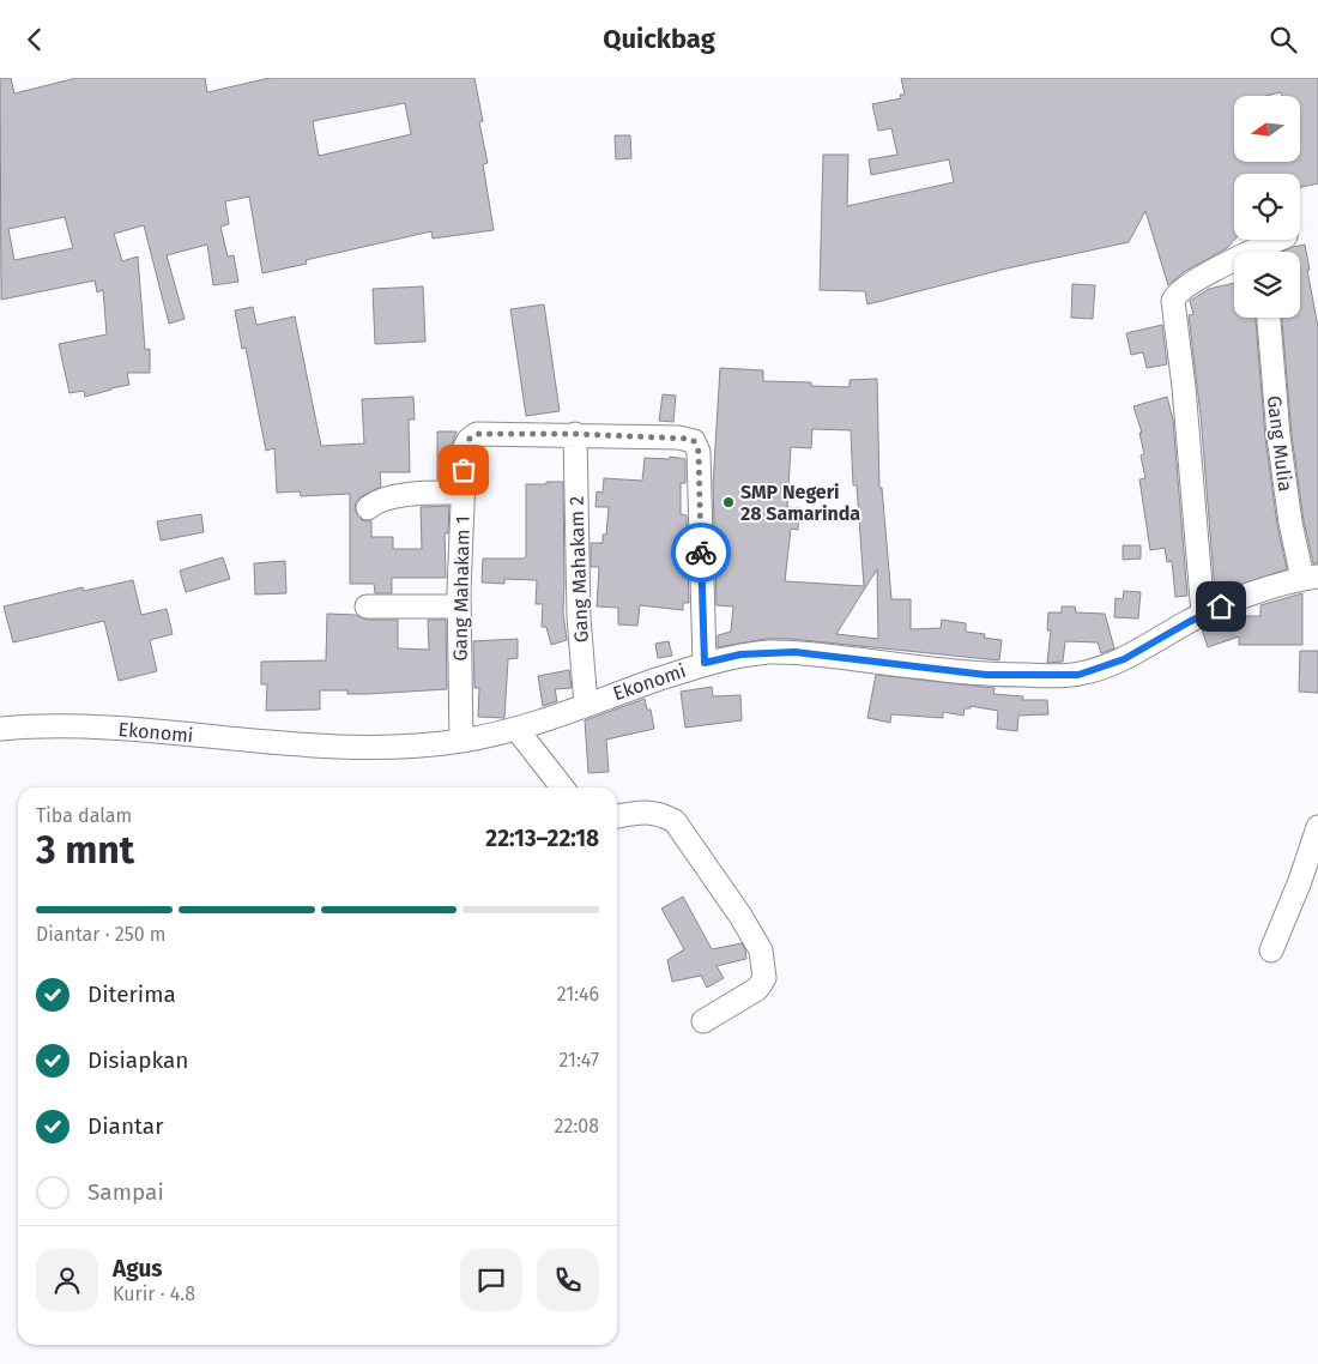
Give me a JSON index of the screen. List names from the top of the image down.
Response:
{
  "streets": {
    "street": [
      "Gang Mulia",
      "Gang Mahakam 2",
      "Gang Mahakam 1",
      "Ekonomi"
    ]
  },
  "crossings": [
    ["Gang Mulia", "Ekonomi"],
    ["Gang Mahakam 2", "Gang Mahakam 1"],
    ["Gang Mahakam 2", "Ekonomi"],
    ["Gang Mahakam 1", "Ekonomi"]
  ],
  "places": ["SMP Negeri 28 Samarinda"],
  "north": "left",
  "page": {
    "header": "Quickbag",
    "heading": ["3 mnt", "Tiba dalam", "22:13–22:18"],
    "panel": ["Agus", "Kurir · 4.8"],
    "bar": "Diantar · 250 m",
    "list": [
      ["Diterima", "21:46"],
      ["Disiapkan", "21:47"],
      ["Diantar", "22:08"],
      "Sampai"
    ]
  }
}
